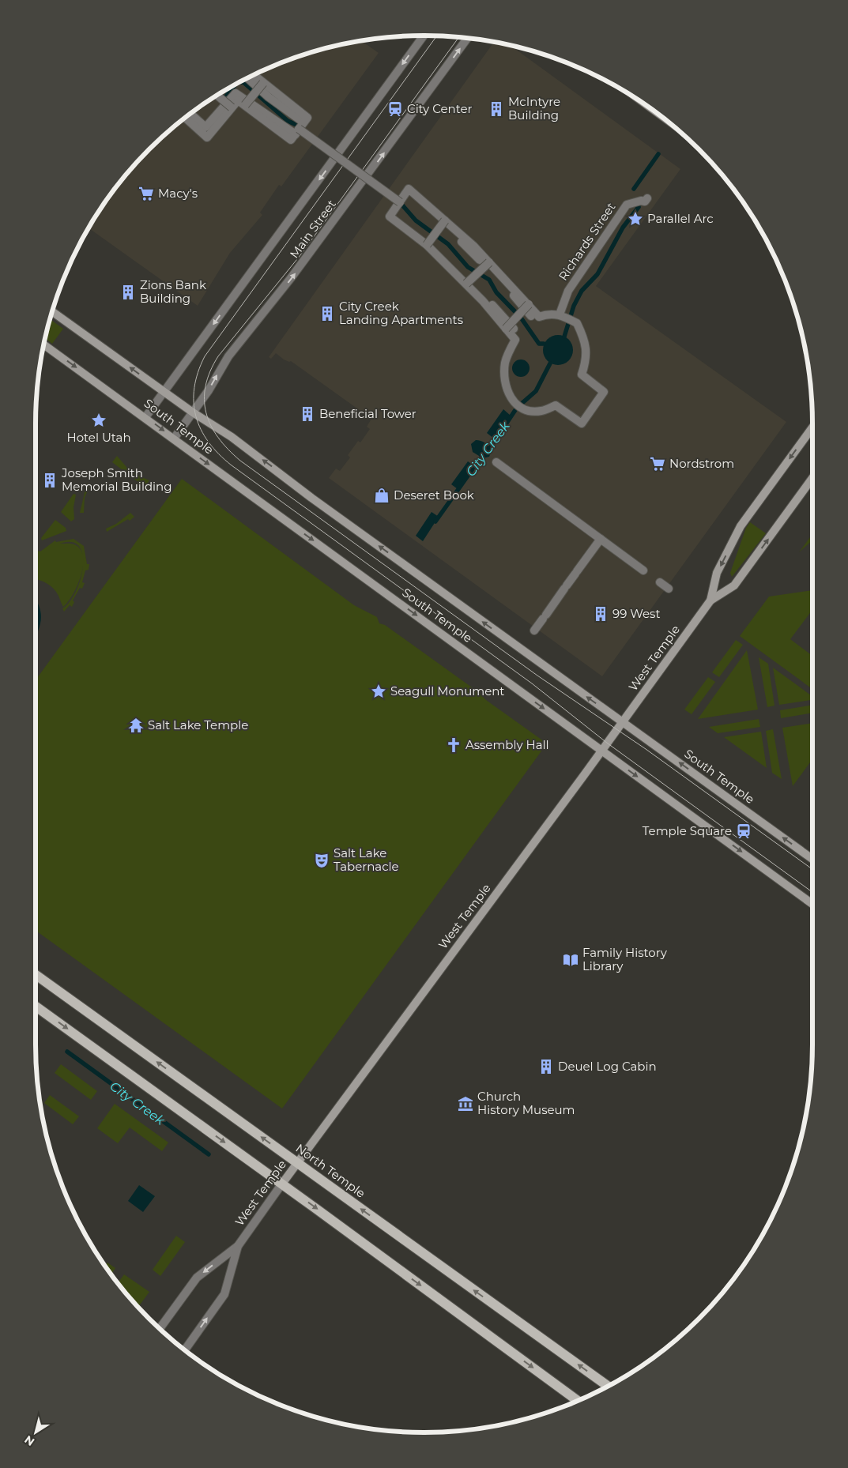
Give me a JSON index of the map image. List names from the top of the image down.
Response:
{
  "streets": {
    "main road": ["North Temple"],
    "street": [
      "Main Street",
      "Richards Street",
      "South Temple",
      "West Temple"
    ]
  },
  "crossings": [
    ["Main Street", "South Temple"],
    ["South Temple", "West Temple"],
    ["West Temple", "North Temple"]
  ],
  "water": ["City Creek"],
  "places": {
    "station": ["City Center", "Temple Square"],
    "building": [
      "McIntyre Building",
      "Zions Bank Building",
      "City Creek Landing Apartments",
      "Beneficial Tower",
      "Joseph Smith Memorial Building",
      "99 West",
      "Deuel Log Cabin"
    ],
    "supermarket": ["Macy's", "Nordstrom"],
    "place": ["Parallel Arc", "Hotel Utah", "Seagull Monument"],
    "shop": ["Deseret Book"],
    "temple": ["Salt Lake Temple"],
    "church": ["Assembly Hall"],
    "theatre": ["Salt Lake Tabernacle"],
    "library": ["Family History Library"],
    "museum": ["Church History Museum"]
  },
  "north": "bottom left"
}
